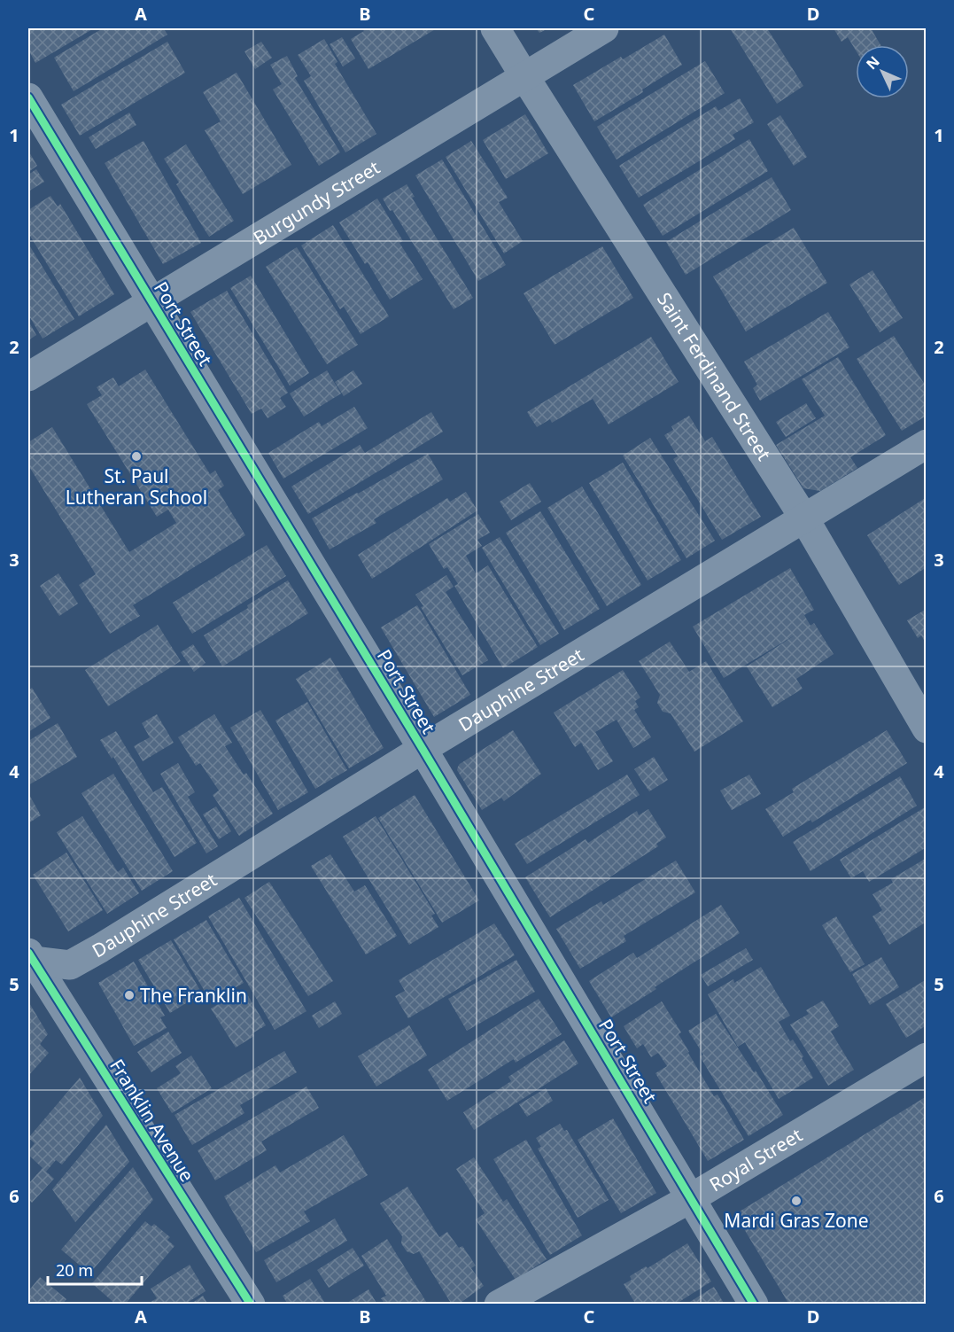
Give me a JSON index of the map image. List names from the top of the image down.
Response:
{
  "streets": {
    "street": [
      "Burgundy Street",
      "Port Street",
      "Saint Ferdinand Street",
      "Dauphine Street",
      "Franklin Avenue",
      "Royal Street"
    ]
  },
  "crossings": [
    ["Burgundy Street", "Port Street"],
    ["Burgundy Street", "Saint Ferdinand Street"],
    ["Port Street", "Dauphine Street"],
    ["Port Street", "Royal Street"],
    ["Saint Ferdinand Street", "Dauphine Street"],
    ["Dauphine Street", "Franklin Avenue"]
  ],
  "places": ["St. Paul Lutheran School", "The Franklin", "Mardi Gras Zone"],
  "scale_bar": "20 m",
  "north": "top left",
  "grid": {
    "columns": [
      "A",
      "B",
      "C",
      "D"
    ],
    "rows": [
      "1",
      "2",
      "3",
      "4",
      "5",
      "6"
    ]
  }
}
